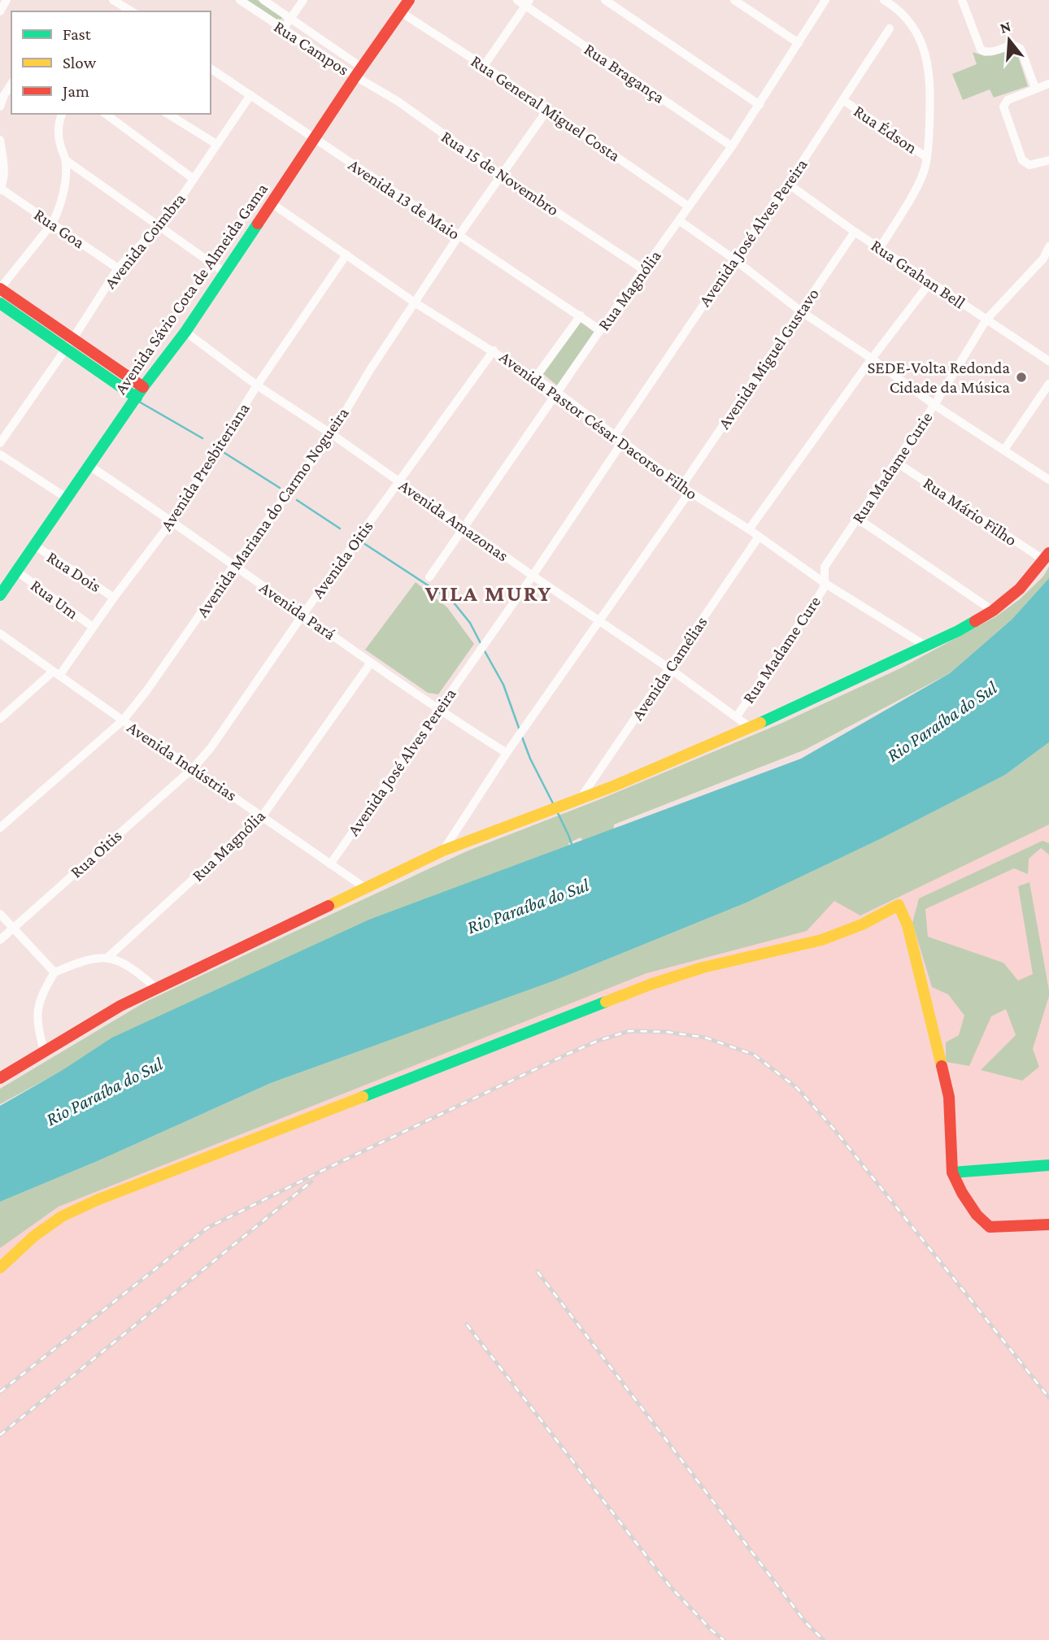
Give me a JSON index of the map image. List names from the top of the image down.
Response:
{
  "streets": {
    "street": [
      "Rua Campos",
      "Rua Bragança",
      "Rua General Miguel Costa",
      "Rua Édson",
      "Rua 15 de Novembro",
      "Avenida 13 de Maio",
      "Rua Goa",
      "Avenida José Alves Pereira",
      "Avenida Coimbra",
      "Rua Grahan Bell",
      "Avenida Sávio Cota de Almeida Gama",
      "Rua Magnólia",
      "Avenida Miguel Gustavo",
      "Avenida Pastor César Dacorso Filho",
      "Avenida Presbiteriana",
      "Rua Madame Curie",
      "Rua Mário Filho",
      "Avenida Mariana do Carmo Nogueira",
      "Avenida Amazonas",
      "Avenida Oitis",
      "Rua Dois",
      "Rua Um",
      "Avenida Pará",
      "Rua Madame Cure",
      "Avenida Camélias",
      "Avenida Indústrias",
      "Rua Oitis"
    ]
  },
  "crossings": [
    ["Rua Campos", "Rua 15 de Novembro"],
    ["Rua Campos", "Avenida Sávio Cota de Almeida Gama"],
    ["Rua Bragança", "Rua Magnólia"],
    ["Rua General Miguel Costa", "Avenida Sávio Cota de Almeida Gama"],
    ["Rua General Miguel Costa", "Rua Magnólia"],
    ["Rua General Miguel Costa", "Avenida Mariana do Carmo Nogueira"],
    ["Rua Édson", "Avenida José Alves Pereira"],
    ["Rua 15 de Novembro", "Avenida Sávio Cota de Almeida Gama"],
    ["Rua 15 de Novembro", "Rua Magnólia"],
    ["Rua 15 de Novembro", "Avenida Mariana do Carmo Nogueira"],
    ["Avenida 13 de Maio", "Avenida Coimbra"],
    ["Avenida 13 de Maio", "Avenida Sávio Cota de Almeida Gama"],
    ["Avenida 13 de Maio", "Rua Magnólia"],
    ["Avenida 13 de Maio", "Avenida Mariana do Carmo Nogueira"],
    ["Rua Goa", "Avenida Coimbra"],
    ["Avenida José Alves Pereira", "Rua Grahan Bell"],
    ["Avenida José Alves Pereira", "Avenida Pastor César Dacorso Filho"],
    ["Avenida José Alves Pereira", "Avenida Amazonas"],
    ["Avenida José Alves Pereira", "Avenida Pará"],
    ["Avenida José Alves Pereira", "Avenida Indústrias"],
    ["Rua Grahan Bell", "Avenida Miguel Gustavo"],
    ["Rua Grahan Bell", "Rua Madame Curie"],
    ["Avenida Sávio Cota de Almeida Gama", "Avenida Pastor César Dacorso Filho"],
    ["Avenida Sávio Cota de Almeida Gama", "Avenida Amazonas"],
    ["Avenida Sávio Cota de Almeida Gama", "Rua Dois"],
    ["Avenida Sávio Cota de Almeida Gama", "Rua Um"],
    ["Avenida Sávio Cota de Almeida Gama", "Avenida Pará"],
    ["Rua Magnólia", "Avenida Pastor César Dacorso Filho"],
    ["Rua Magnólia", "Avenida Amazonas"],
    ["Rua Magnólia", "Avenida Pará"],
    ["Rua Magnólia", "Avenida Indústrias"],
    ["Avenida Miguel Gustavo", "Avenida Pastor César Dacorso Filho"],
    ["Avenida Pastor César Dacorso Filho", "Avenida Presbiteriana"],
    ["Avenida Pastor César Dacorso Filho", "Rua Madame Curie"],
    ["Avenida Pastor César Dacorso Filho", "Avenida Mariana do Carmo Nogueira"],
    ["Avenida Pastor César Dacorso Filho", "Avenida Oitis"],
    ["Avenida Pastor César Dacorso Filho", "Rua Madame Cure"],
    ["Avenida Pastor César Dacorso Filho", "Avenida Camélias"],
    ["Avenida Presbiteriana", "Avenida Amazonas"],
    ["Avenida Presbiteriana", "Rua Dois"],
    ["Avenida Presbiteriana", "Rua Um"],
    ["Avenida Presbiteriana", "Avenida Pará"],
    ["Avenida Presbiteriana", "Avenida Indústrias"],
    ["Rua Madame Curie", "Rua Mário Filho"],
    ["Rua Madame Curie", "Rua Madame Cure"],
    ["Avenida Mariana do Carmo Nogueira", "Avenida Amazonas"],
    ["Avenida Mariana do Carmo Nogueira", "Avenida Pará"],
    ["Avenida Mariana do Carmo Nogueira", "Avenida Indústrias"],
    ["Avenida Amazonas", "Avenida Oitis"],
    ["Avenida Amazonas", "Rua Madame Cure"],
    ["Avenida Amazonas", "Avenida Camélias"],
    ["Avenida Oitis", "Avenida Pará"],
    ["Avenida Oitis", "Avenida Indústrias"],
    ["Avenida Oitis", "Rua Oitis"],
    ["Avenida Indústrias", "Rua Oitis"]
  ],
  "districts": ["VILA MURY"],
  "water": ["Rio Paraíba do Sul"],
  "places": ["SEDE-Volta Redonda Cidade da Música"],
  "legend": ["Fast", "Slow", "Jam"],
  "north": "top"
}
